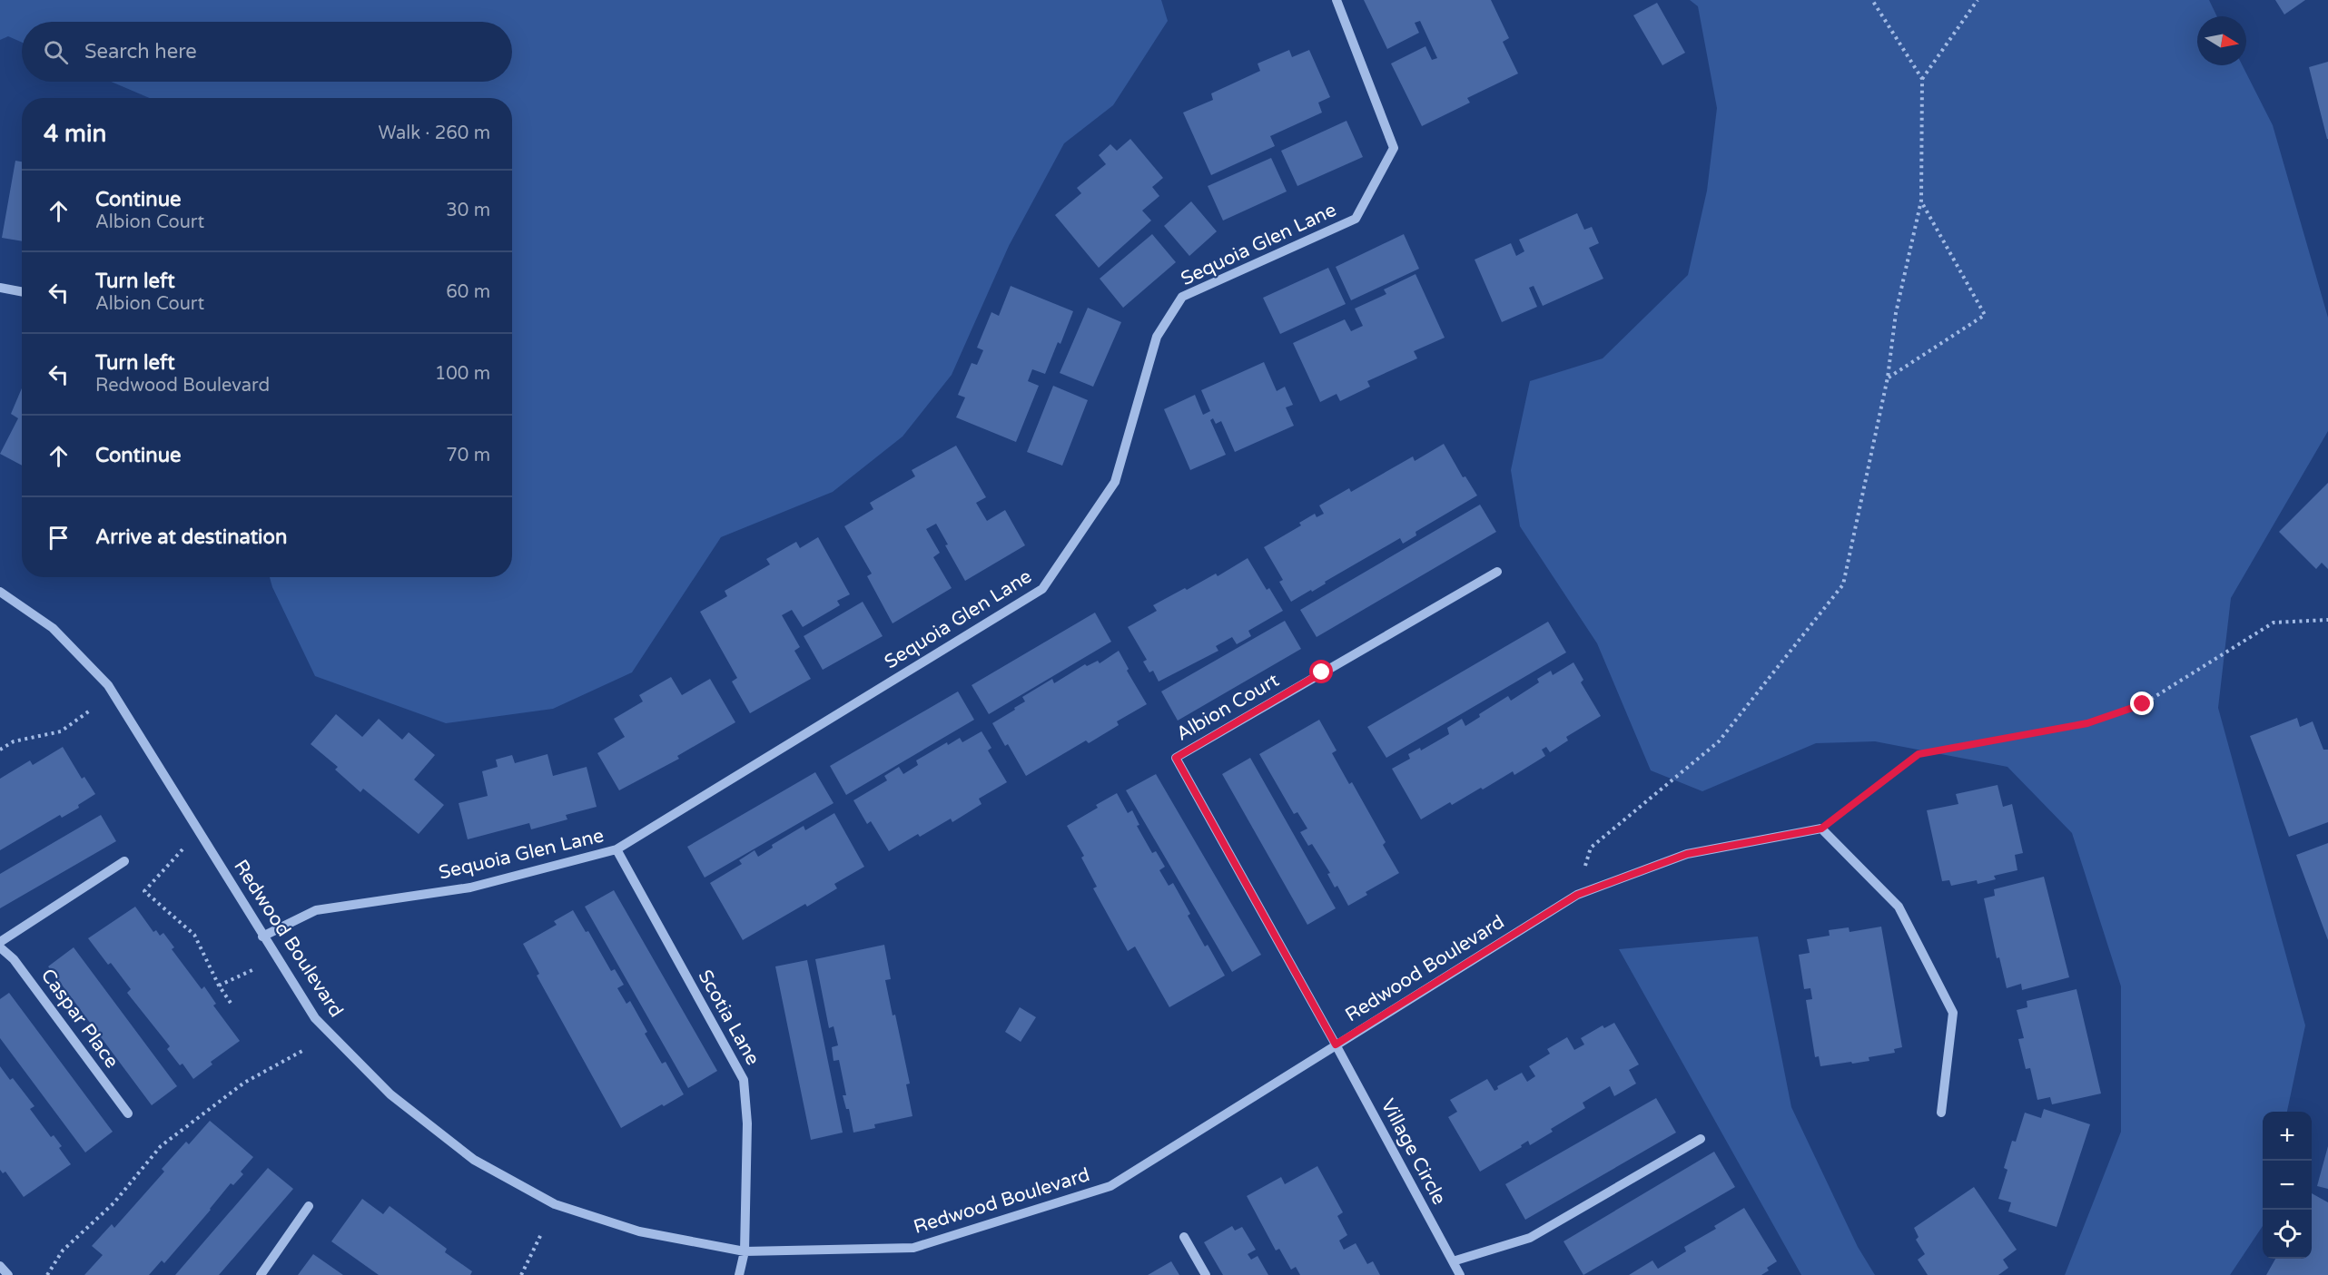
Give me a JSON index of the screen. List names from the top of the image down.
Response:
{
  "streets": {
    "street": [
      "Sequoia Glen Lane",
      "Albion Court",
      "Redwood Boulevard",
      "Scotia Lane",
      "Caspar Place",
      "Village Circle"
    ]
  },
  "crossings": [
    ["Sequoia Glen Lane", "Redwood Boulevard"],
    ["Sequoia Glen Lane", "Scotia Lane"],
    ["Albion Court", "Redwood Boulevard"],
    ["Albion Court", "Village Circle"],
    ["Redwood Boulevard", "Scotia Lane"],
    ["Redwood Boulevard", "Village Circle"]
  ],
  "north": "right",
  "page": {
    "search": "Search here",
    "heading": ["4 min", "Walk · 260 m"],
    "list": [
      ["Continue", "Albion Court", "30 m"],
      ["Turn left", "Albion Court", "60 m"],
      ["Turn left", "Redwood Boulevard", "100 m"],
      ["Continue", "70 m"],
      "Arrive at destination"
    ],
    "map_buttons": ["+", "−"]
  }
}
